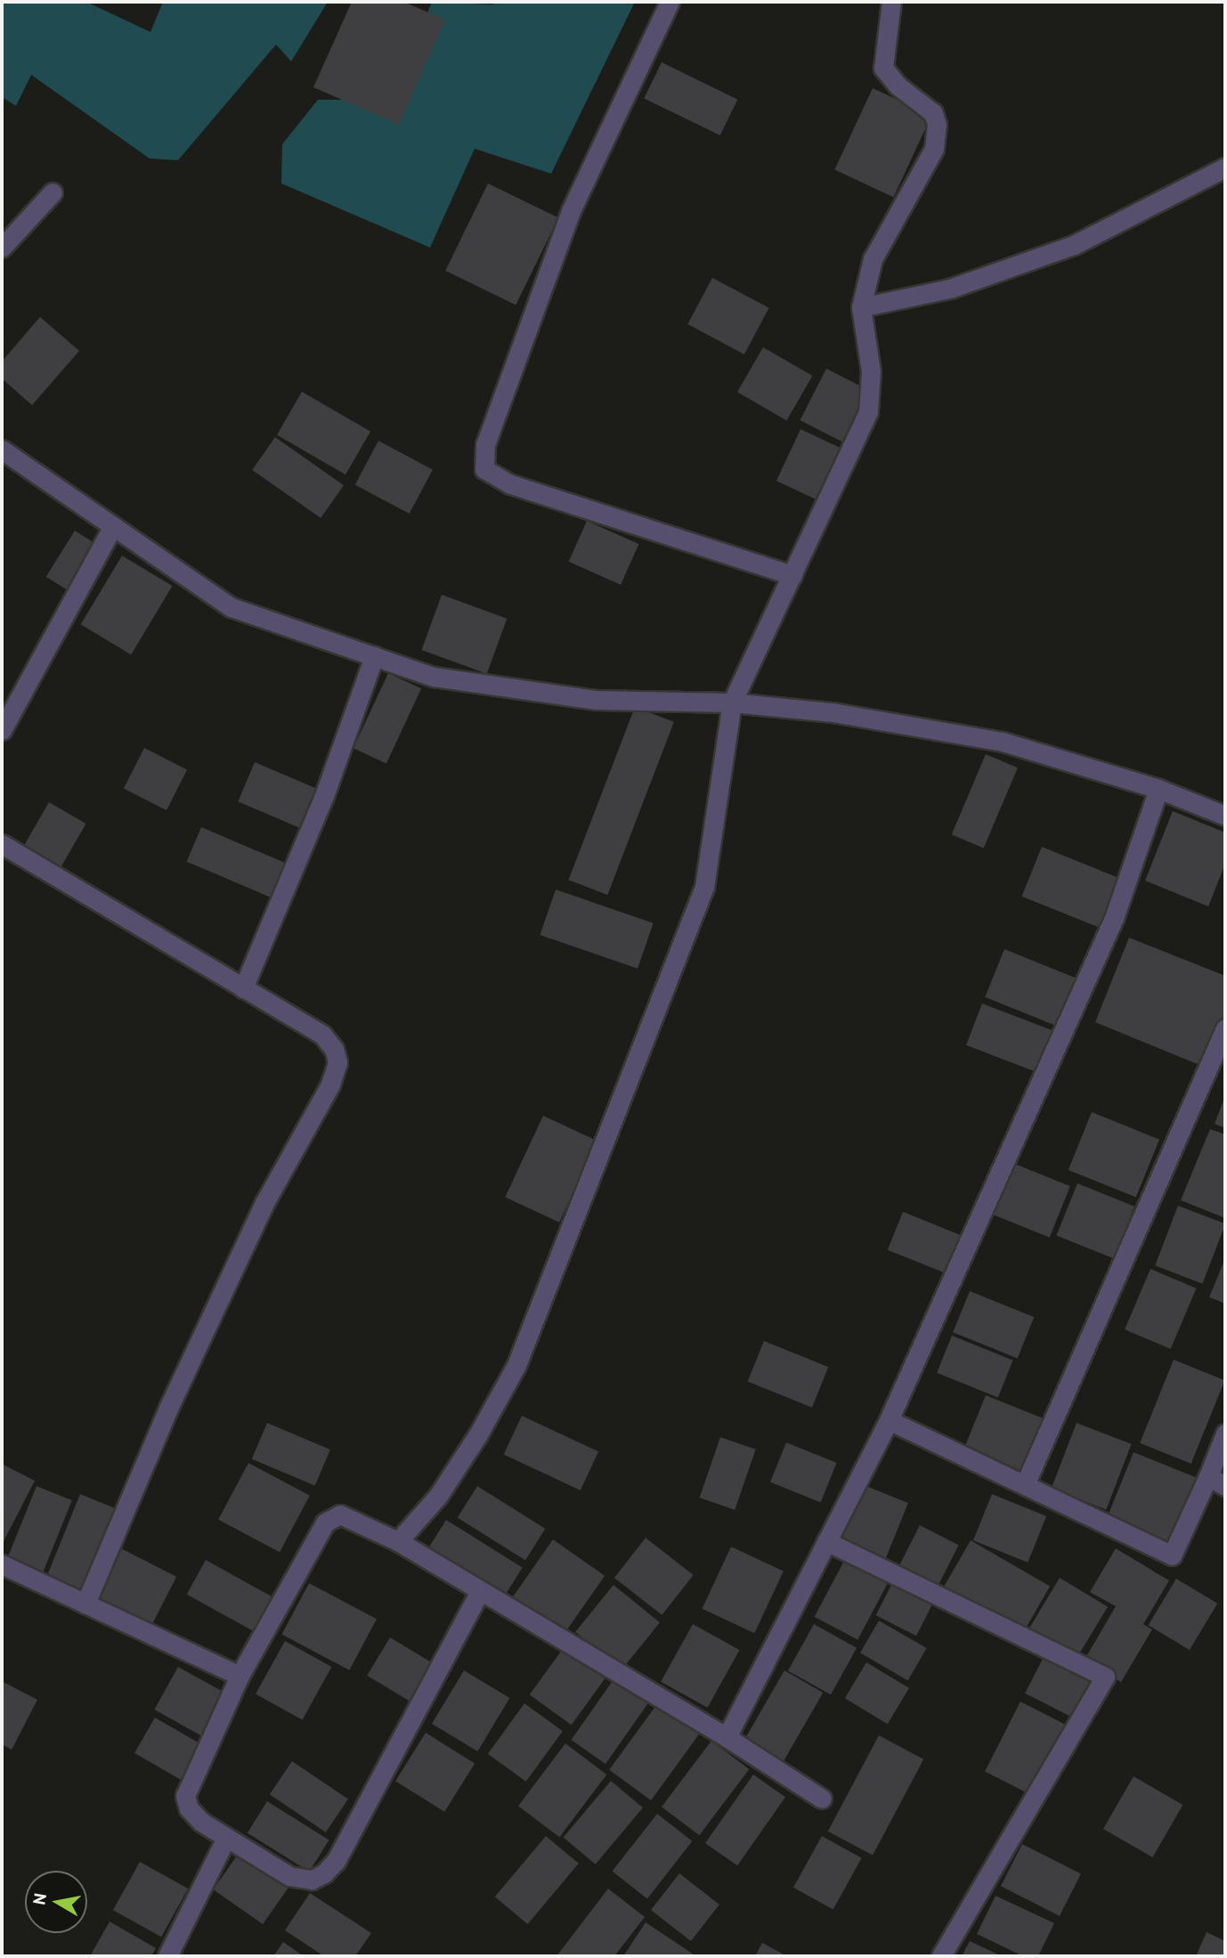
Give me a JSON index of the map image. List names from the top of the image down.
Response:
{
  "north": "left"
}
